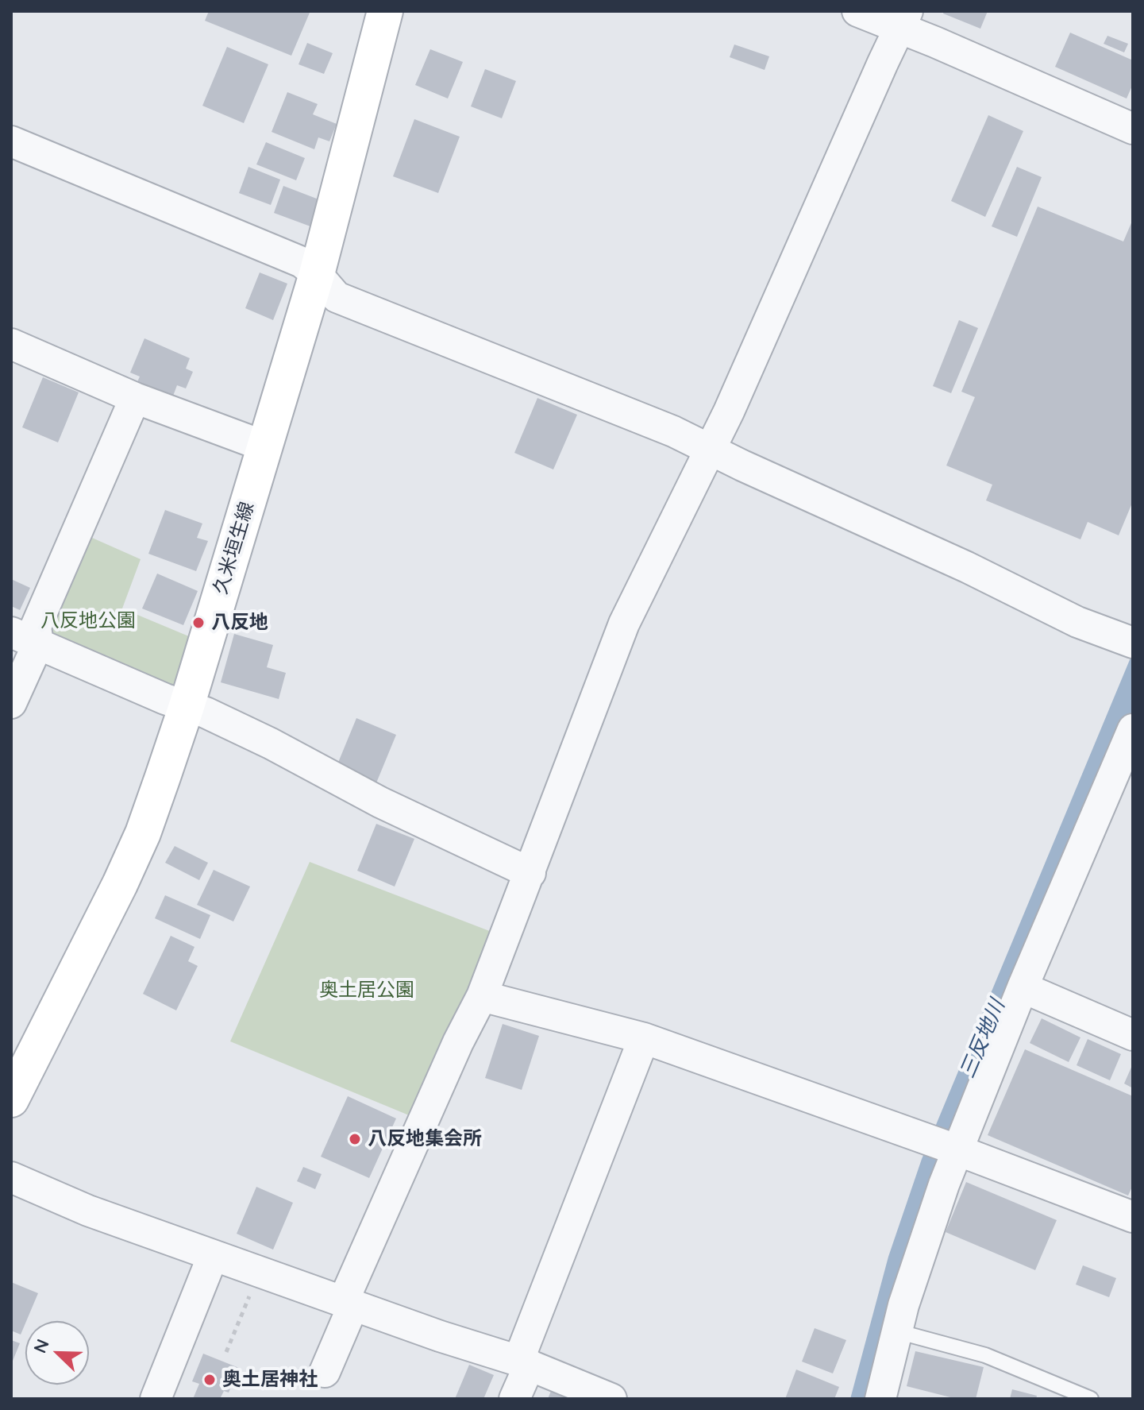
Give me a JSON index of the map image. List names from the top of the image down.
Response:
{
  "streets": {
    "main road": ["久米垣生線"]
  },
  "water": ["三反地川"],
  "parks": ["八反地公園", "奥土居公園"],
  "places": ["八反地", "八反地集会所", "奥土居神社"],
  "north": "top left"
}
